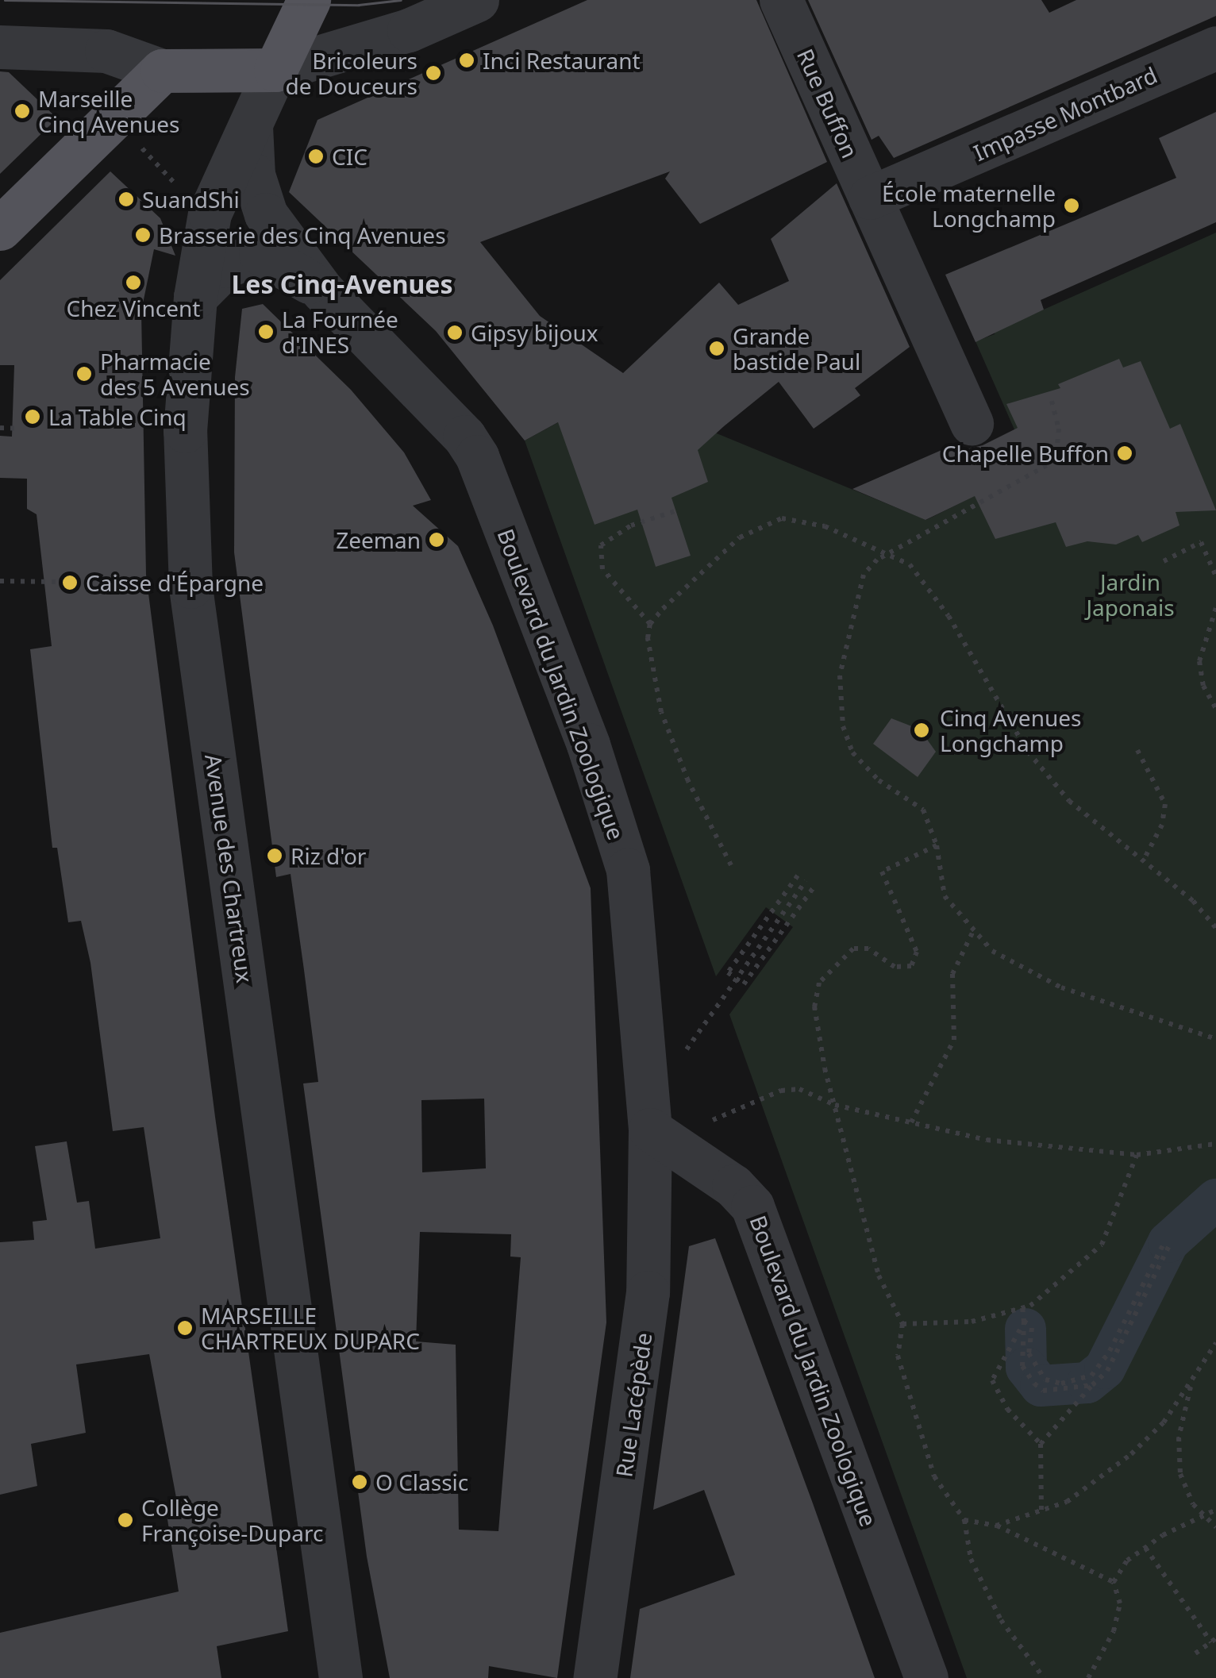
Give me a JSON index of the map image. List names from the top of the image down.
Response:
{
  "streets": {
    "street": [
      "Rue Buffon",
      "Impasse Montbard",
      "Boulevard du Jardin Zoologique",
      "Avenue des Chartreux",
      "Rue Lacépède"
    ]
  },
  "crossings": [
    ["Rue Buffon", "Impasse Montbard"],
    ["Boulevard du Jardin Zoologique", "Avenue des Chartreux"],
    ["Boulevard du Jardin Zoologique", "Rue Lacépède"]
  ],
  "districts": ["Les Cinq-Avenues"],
  "parks": ["Jardin Japonais"],
  "places": [
    "Inci Restaurant",
    "Bricoleurs de Douceurs",
    "Marseille Cinq Avenues",
    "CIC",
    "SuandShi",
    "École maternelle Longchamp",
    "Brasserie des Cinq Avenues",
    "Chez Vincent",
    "La Fournée d'INES",
    "Gipsy bijoux",
    "Grande bastide Paul",
    "Pharmacie des 5 Avenues",
    "La Table Cinq",
    "Chapelle Buffon",
    "Zeeman",
    "Caisse d'Épargne",
    "Cinq Avenues Longchamp",
    "Riz d'or",
    "MARSEILLE CHARTREUX DUPARC",
    "O Classic",
    "Collège Françoise-Duparc"
  ]
}
